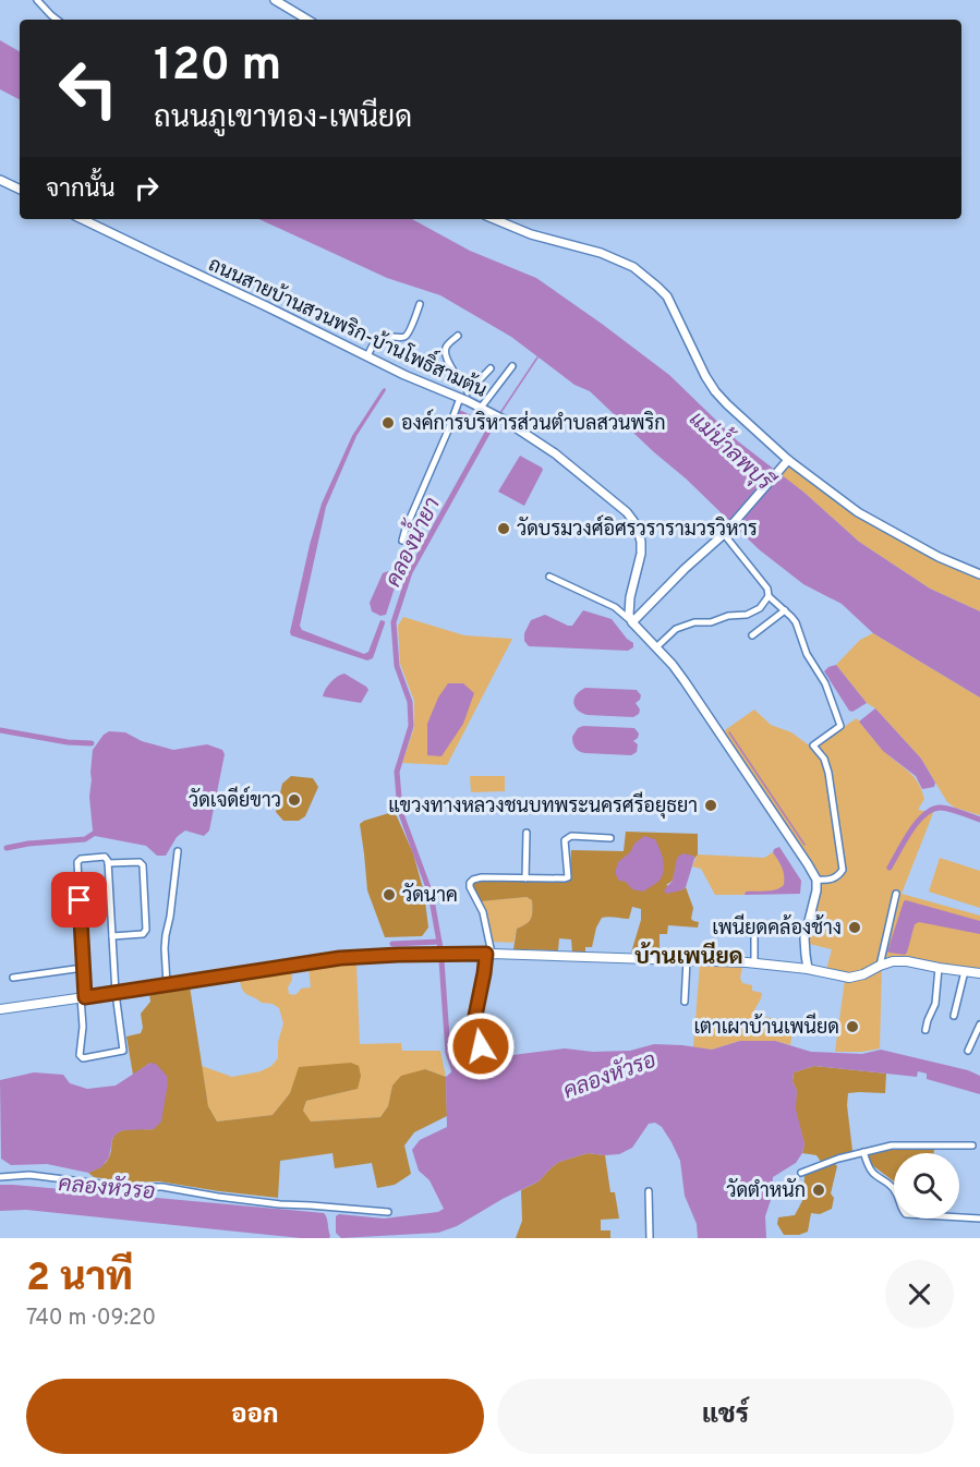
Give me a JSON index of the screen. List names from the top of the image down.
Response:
{
  "streets": {
    "street": ["ถนนสายบ้านสวนพริก-บ้านโพธิ์สามต้น"]
  },
  "districts": ["บ้านเพนียด"],
  "water": ["แม่น้ำลพบุรี", "คลองน้ำยา", "คลองหัวรอ"],
  "places": [
    "องค์การบริหารส่วนตำบลสวนพริก",
    "วัดบรมวงศ์อิศรวรารามวรวิหาร",
    "วัดเจดีย์ขาว",
    "แขวงทางหลวงชนบทพระนครศรีอยุธยา",
    "วัดนาค",
    "เพนียดคล้องช้าง",
    "เตาเผาบ้านเพนียด",
    "วัดตำหนัก"
  ],
  "page": {
    "turn": ["120 m", "ถนนภูเขาทอง-เพนียด"],
    "then": "จากนั้น",
    "heading": ["2 นาที", "740 m · 09:20"],
    "buttons": ["ออก", "แชร์"]
  }
}
